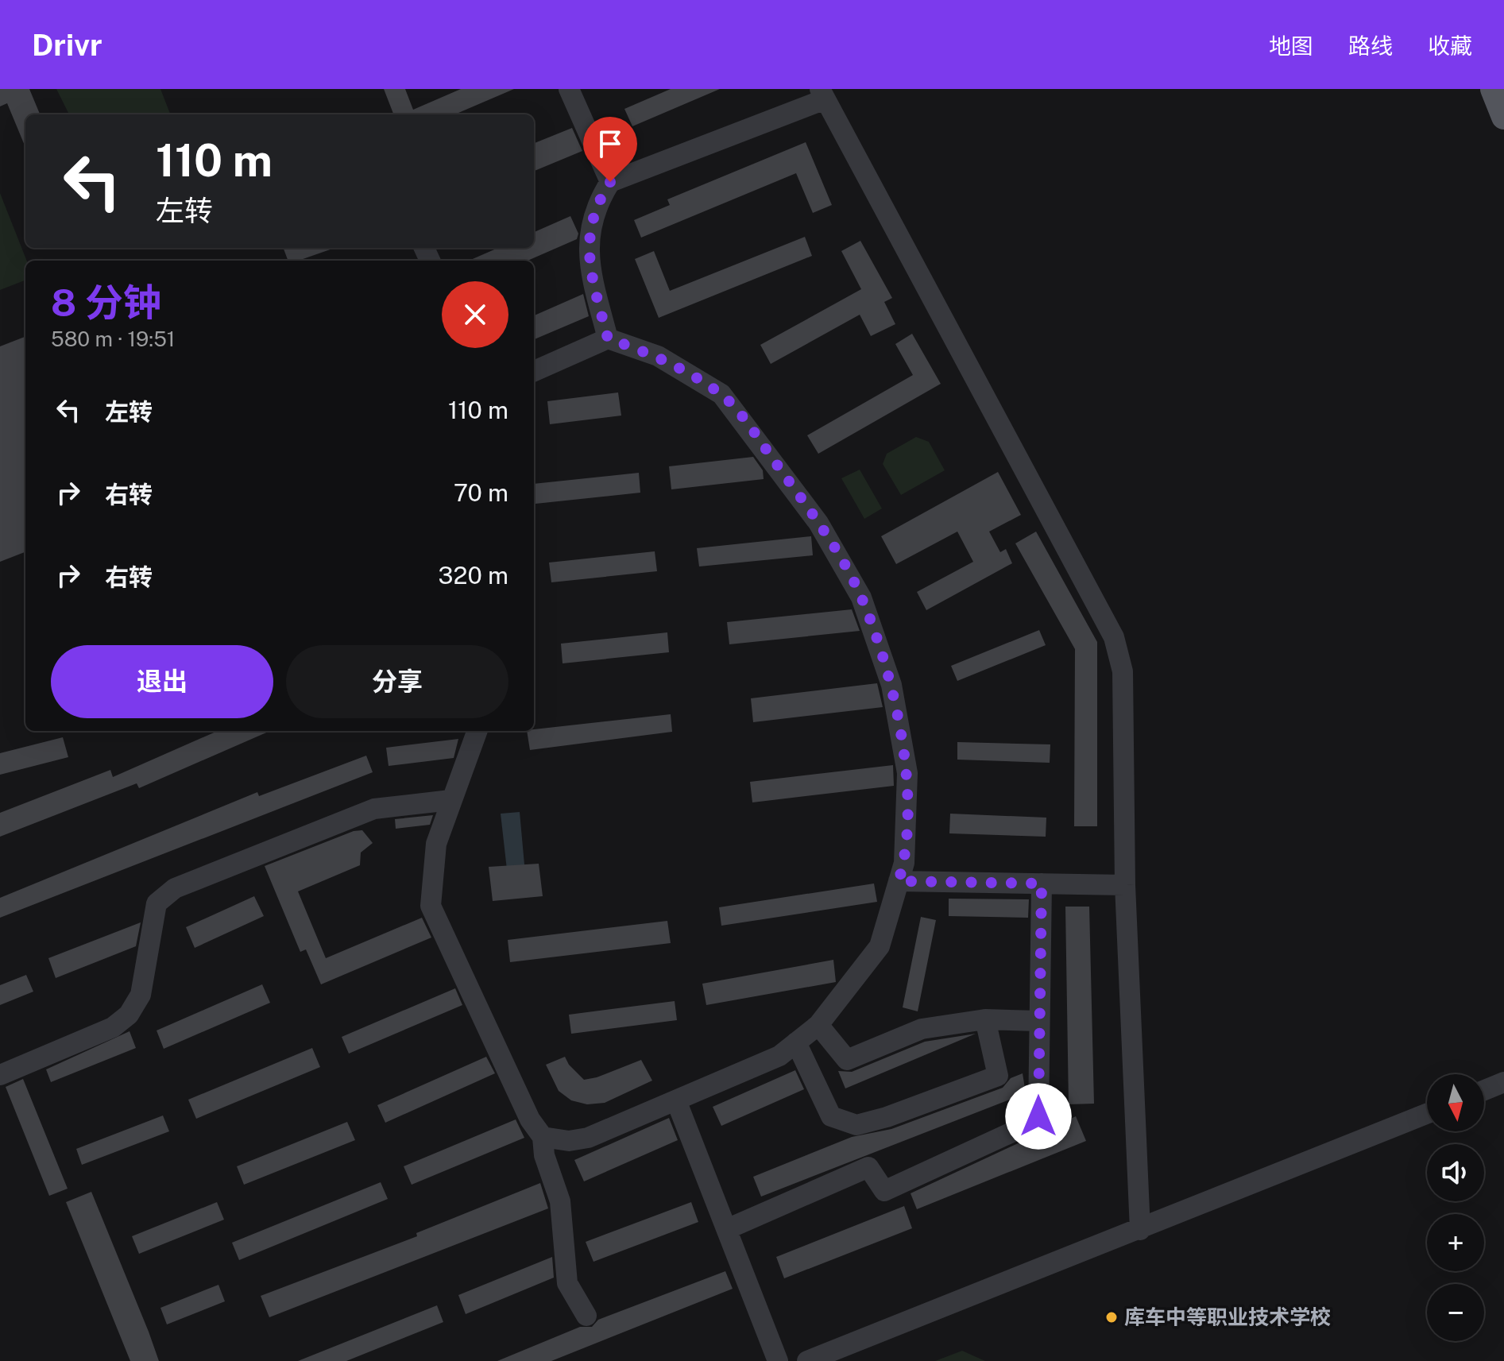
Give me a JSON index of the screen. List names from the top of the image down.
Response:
{
  "places": ["库车中等职业技术学校"],
  "north": "bottom",
  "page": {
    "header": "Drivr",
    "nav": ["地图", "路线", "收藏"],
    "turn": ["110 m", "左转"],
    "heading": ["8 分钟", "580 m · 19:51"],
    "list": [
      {
        "name": "左转",
        "value": "110 m"
      },
      {
        "name": "右转",
        "value": "70 m"
      },
      {
        "name": "右转",
        "value": "320 m"
      }
    ],
    "buttons": ["退出", "分享"],
    "map_buttons": ["+", "−"]
  }
}
